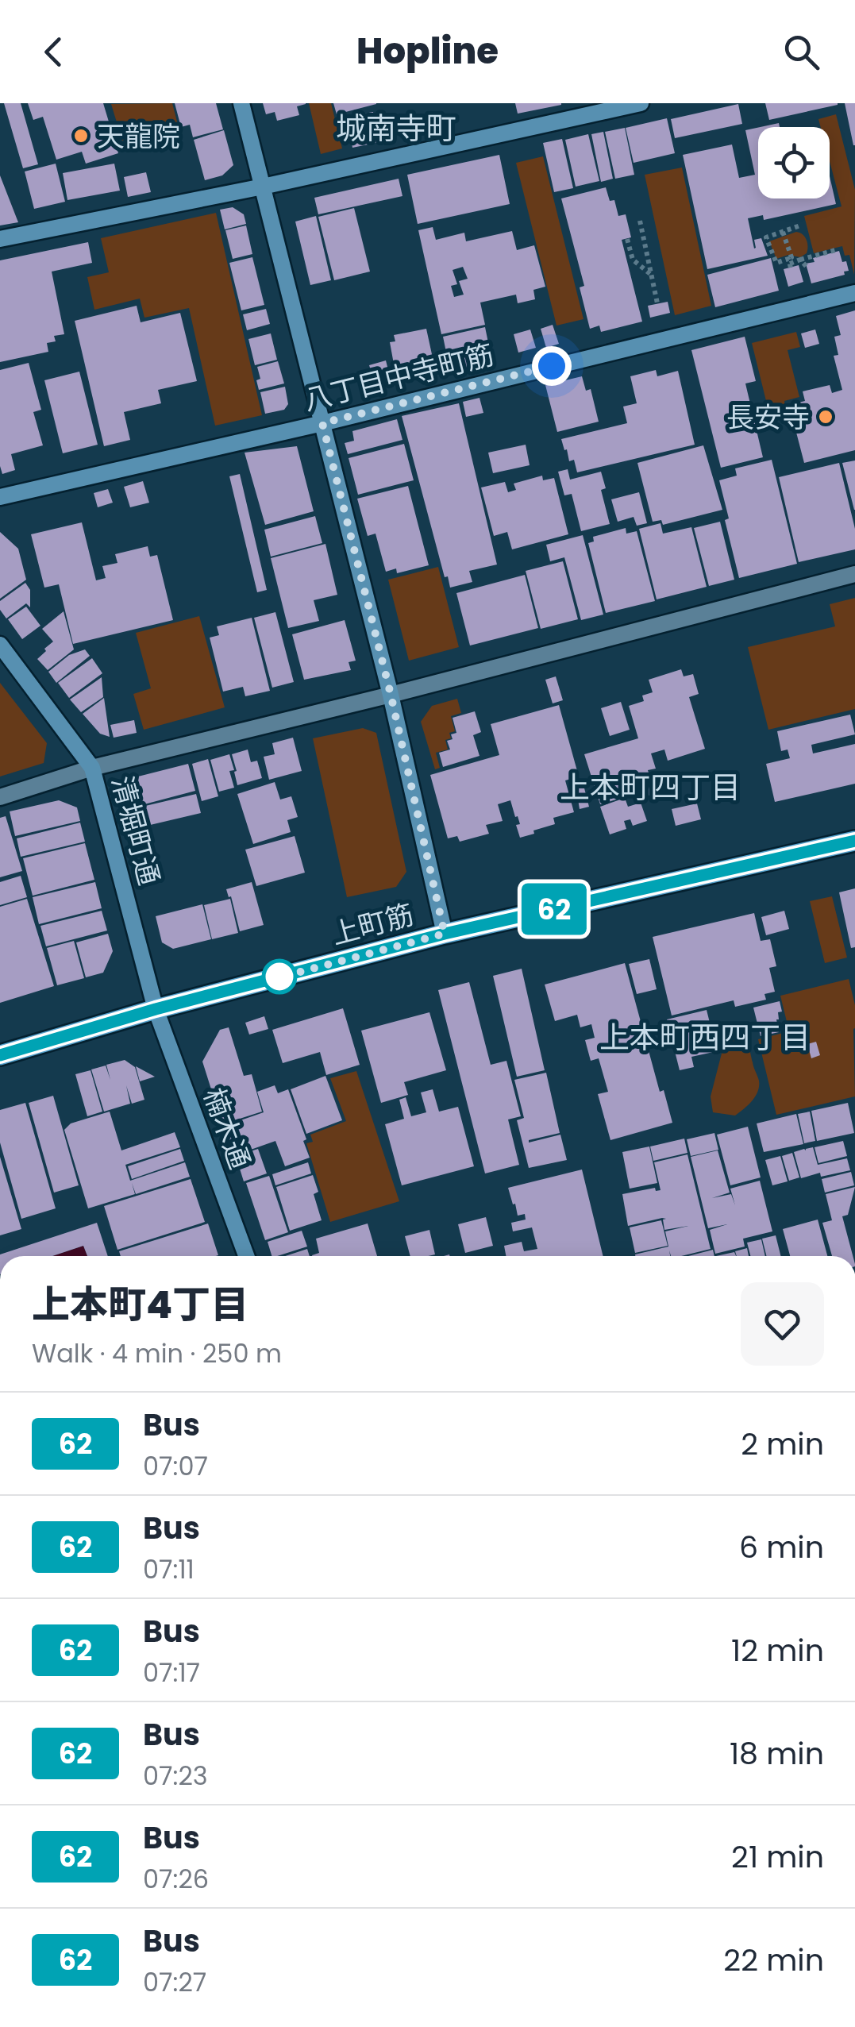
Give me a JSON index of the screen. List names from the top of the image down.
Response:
{
  "streets": {
    "main road": ["上町筋"],
    "street": ["八丁目中寺町筋", "清堀町通", "楠木通"]
  },
  "crossings": [
    ["清堀町通", "上町筋"],
    ["清堀町通", "楠木通"],
    ["上町筋", "楠木通"]
  ],
  "districts": ["城南寺町", "上本町四丁目", "上本町西四丁目"],
  "places": ["天龍院", "長安寺"],
  "lines": ["bus line 62"],
  "page": {
    "header": "Hopline",
    "on_map": "62",
    "heading": ["上本町4丁目", "Walk · 4 min · 250 m"],
    "list": [
      {
        "mark": "62",
        "name": "Bus",
        "note": "07:07",
        "value": "2 min"
      },
      {
        "mark": "62",
        "name": "Bus",
        "note": "07:11",
        "value": "6 min"
      },
      {
        "mark": "62",
        "name": "Bus",
        "note": "07:17",
        "value": "12 min"
      },
      {
        "mark": "62",
        "name": "Bus",
        "note": "07:23",
        "value": "18 min"
      },
      {
        "mark": "62",
        "name": "Bus",
        "note": "07:26",
        "value": "21 min"
      },
      {
        "mark": "62",
        "name": "Bus",
        "note": "07:27",
        "value": "22 min"
      }
    ]
  }
}
